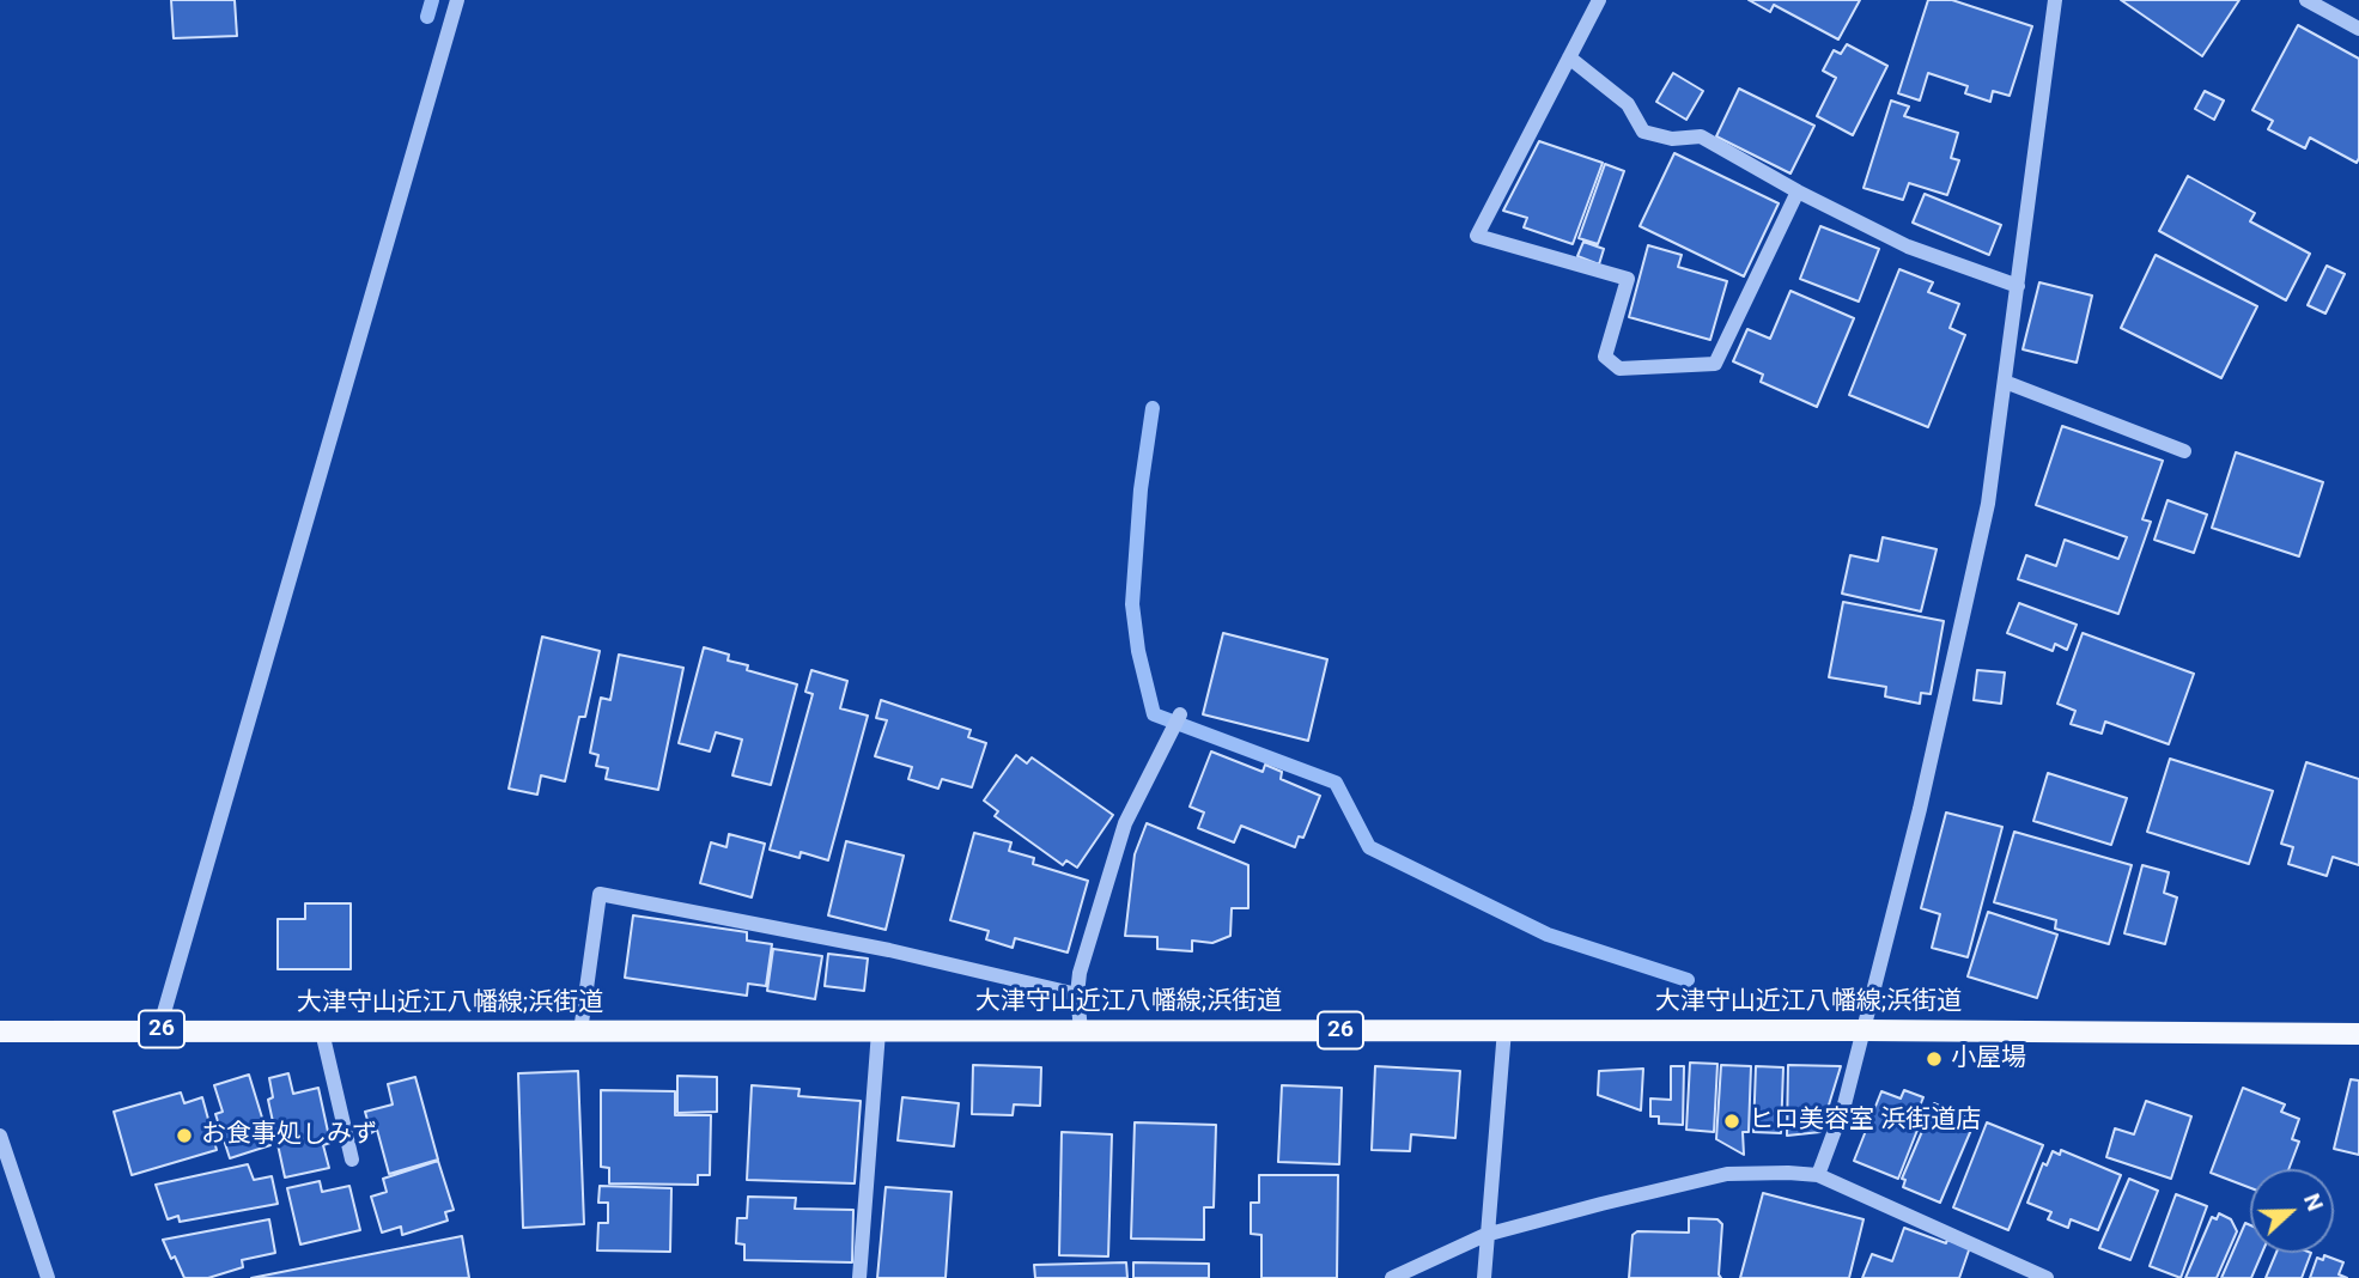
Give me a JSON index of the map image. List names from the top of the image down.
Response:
{
  "streets": {
    "main road": ["大津守山近江八幡線;浜街道", "26"]
  },
  "places": ["小屋場", "ヒロ美容室 浜街道店", "お食事処しみず"],
  "north": "right"
}
